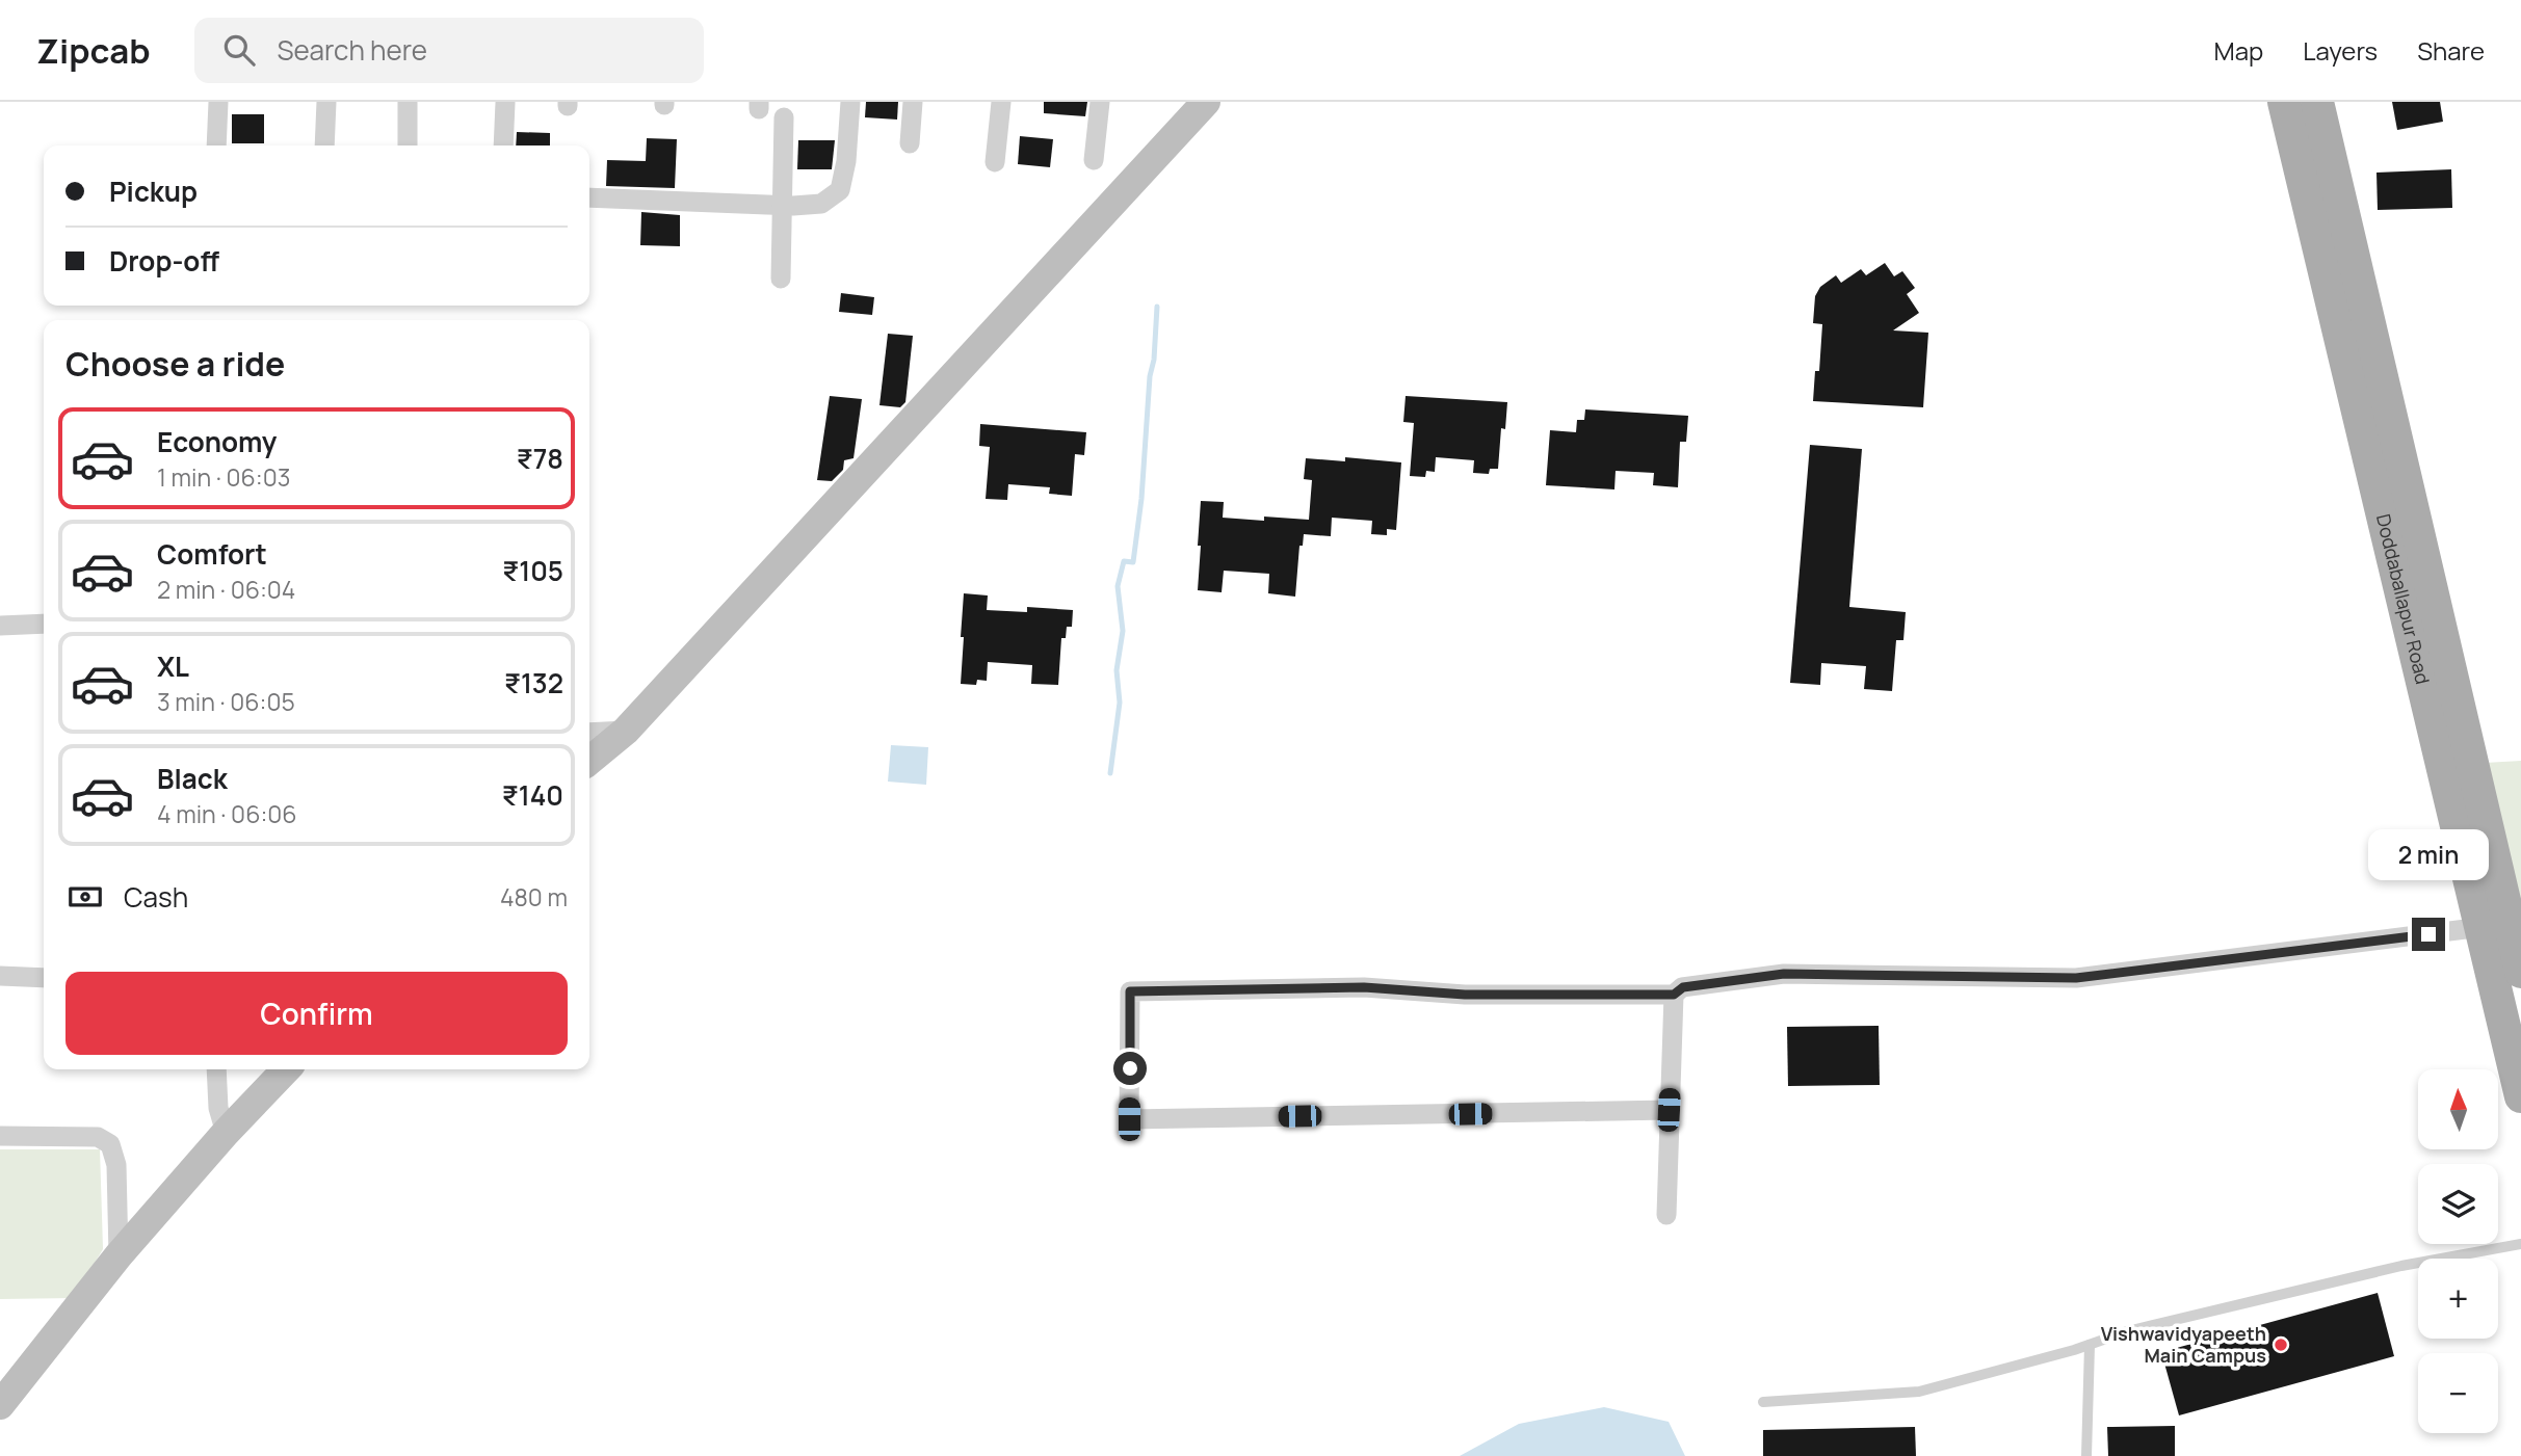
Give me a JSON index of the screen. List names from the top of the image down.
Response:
{
  "streets": {
    "main road": ["Doddaballapur Road"]
  },
  "places": ["Vishwavidyapeeth Main Campus"],
  "north": "top",
  "page": {
    "header": "Zipcab",
    "search": "Search here",
    "nav": ["Map", "Layers", "Share"],
    "banner": ["Pickup", "Drop-off"],
    "heading": "Choose a ride",
    "list": [
      {
        "name": "Economy",
        "note": "1 min · 06:03",
        "value": "₹78"
      },
      {
        "name": "Comfort",
        "note": "2 min · 06:04",
        "value": "₹105"
      },
      {
        "name": "XL",
        "note": "3 min · 06:05",
        "value": "₹132"
      },
      {
        "name": "Black",
        "note": "4 min · 06:06",
        "value": "₹140"
      }
    ],
    "bubble": "2 min",
    "pay": ["Cash", "480 m"],
    "buttons": "Confirm",
    "map_buttons": ["+", "−"]
  }
}
